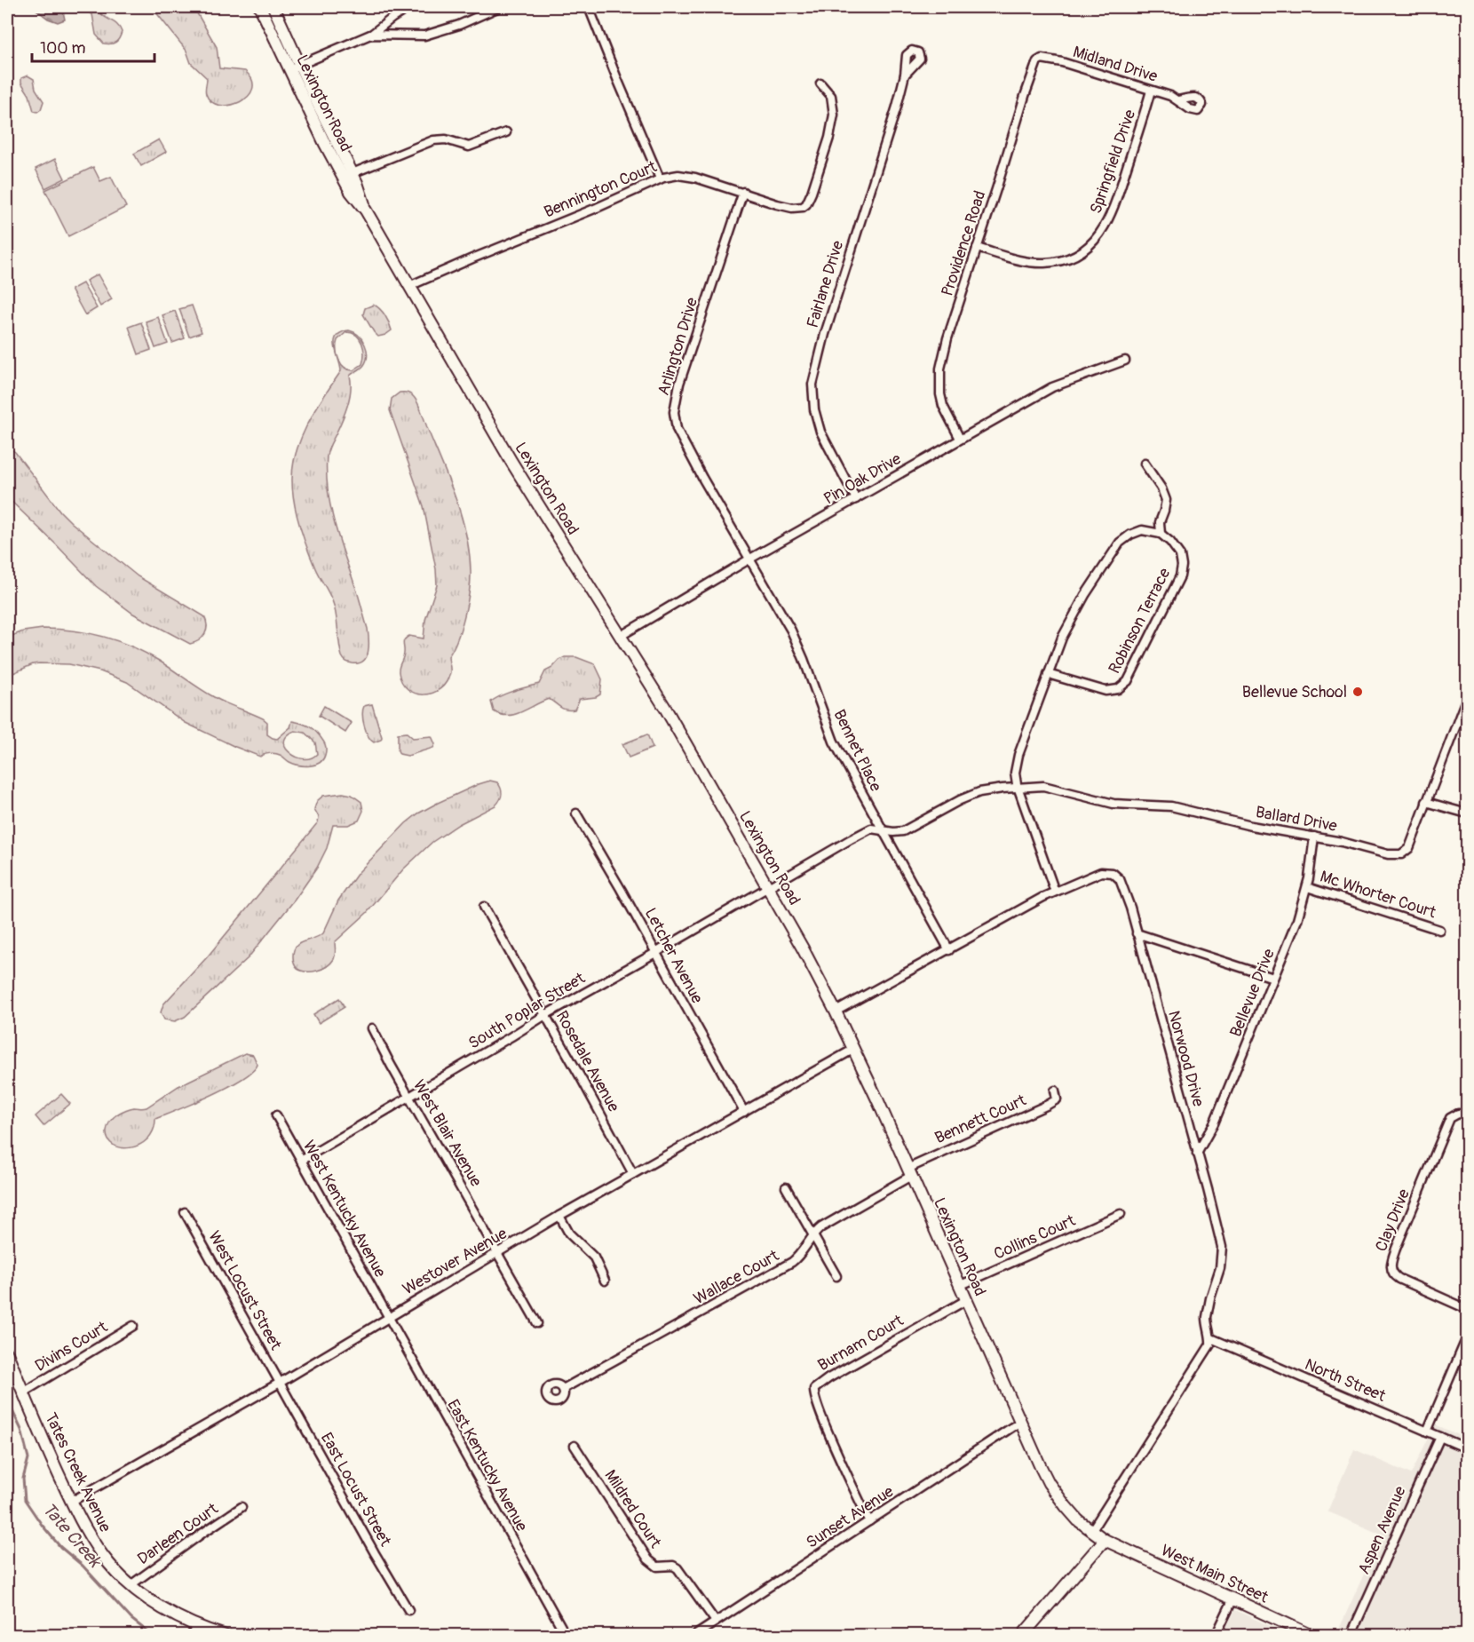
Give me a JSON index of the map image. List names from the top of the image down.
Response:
{
  "streets": {
    "main road": ["Lexington Road", "Tates Creek Avenue", "West Main Street"],
    "street": [
      "Midland Drive",
      "Springfield Drive",
      "Bennington Court",
      "Providence Road",
      "Fairlane Drive",
      "Arlington Drive",
      "Pin Oak Drive",
      "Robinson Terrace",
      "Bennet Place",
      "Ballard Drive",
      "Mc Whorter Court",
      "Letcher Avenue",
      "Bellevue Drive",
      "South Poplar Street",
      "Norwood Drive",
      "Rosedale Avenue",
      "Bennett Court",
      "West Blair Avenue",
      "West Kentucky Avenue",
      "Clay Drive",
      "Collins Court",
      "Westover Avenue",
      "Wallace Court",
      "West Locust Street",
      "Burnam Court",
      "Divins Court",
      "North Street",
      "East Kentucky Avenue",
      "East Locust Street",
      "Mildred Court",
      "Sunset Avenue",
      "Aspen Avenue",
      "Darleen Court"
    ]
  },
  "crossings": [
    ["Midland Drive", "Springfield Drive"],
    ["Midland Drive", "Providence Road"],
    ["Lexington Road", "Bennington Court"],
    ["Lexington Road", "Pin Oak Drive"],
    ["Lexington Road", "South Poplar Street"],
    ["Lexington Road", "Norwood Drive"],
    ["Lexington Road", "Bennett Court"],
    ["Lexington Road", "Collins Court"],
    ["Lexington Road", "Westover Avenue"],
    ["Lexington Road", "Wallace Court"],
    ["Lexington Road", "Burnam Court"],
    ["Lexington Road", "Sunset Avenue"],
    ["Lexington Road", "West Main Street"],
    ["Springfield Drive", "Providence Road"],
    ["Bennington Court", "Arlington Drive"],
    ["Providence Road", "Pin Oak Drive"],
    ["Fairlane Drive", "Pin Oak Drive"],
    ["Arlington Drive", "Pin Oak Drive"],
    ["Arlington Drive", "Bennet Place"],
    ["Pin Oak Drive", "Bennet Place"],
    ["Bennet Place", "Ballard Drive"],
    ["Bennet Place", "South Poplar Street"],
    ["Bennet Place", "Norwood Drive"],
    ["Ballard Drive", "Bellevue Drive"],
    ["Ballard Drive", "South Poplar Street"],
    ["Mc Whorter Court", "Bellevue Drive"],
    ["Letcher Avenue", "South Poplar Street"],
    ["Letcher Avenue", "Westover Avenue"],
    ["Bellevue Drive", "Norwood Drive"],
    ["South Poplar Street", "Rosedale Avenue"],
    ["South Poplar Street", "West Blair Avenue"],
    ["South Poplar Street", "West Kentucky Avenue"],
    ["Norwood Drive", "North Street"],
    ["Rosedale Avenue", "Westover Avenue"],
    ["Bennett Court", "Wallace Court"],
    ["West Blair Avenue", "Westover Avenue"],
    ["West Kentucky Avenue", "Westover Avenue"],
    ["West Kentucky Avenue", "East Kentucky Avenue"],
    ["Westover Avenue", "West Locust Street"],
    ["Westover Avenue", "East Kentucky Avenue"],
    ["Westover Avenue", "Tates Creek Avenue"],
    ["Westover Avenue", "East Locust Street"],
    ["West Locust Street", "East Locust Street"],
    ["Burnam Court", "Sunset Avenue"],
    ["Divins Court", "Tates Creek Avenue"],
    ["North Street", "Aspen Avenue"],
    ["Tates Creek Avenue", "Darleen Court"],
    ["Mildred Court", "Sunset Avenue"]
  ],
  "water": ["Tate Creek"],
  "places": ["Bellevue School"],
  "scale_bar": "100 m"
}
